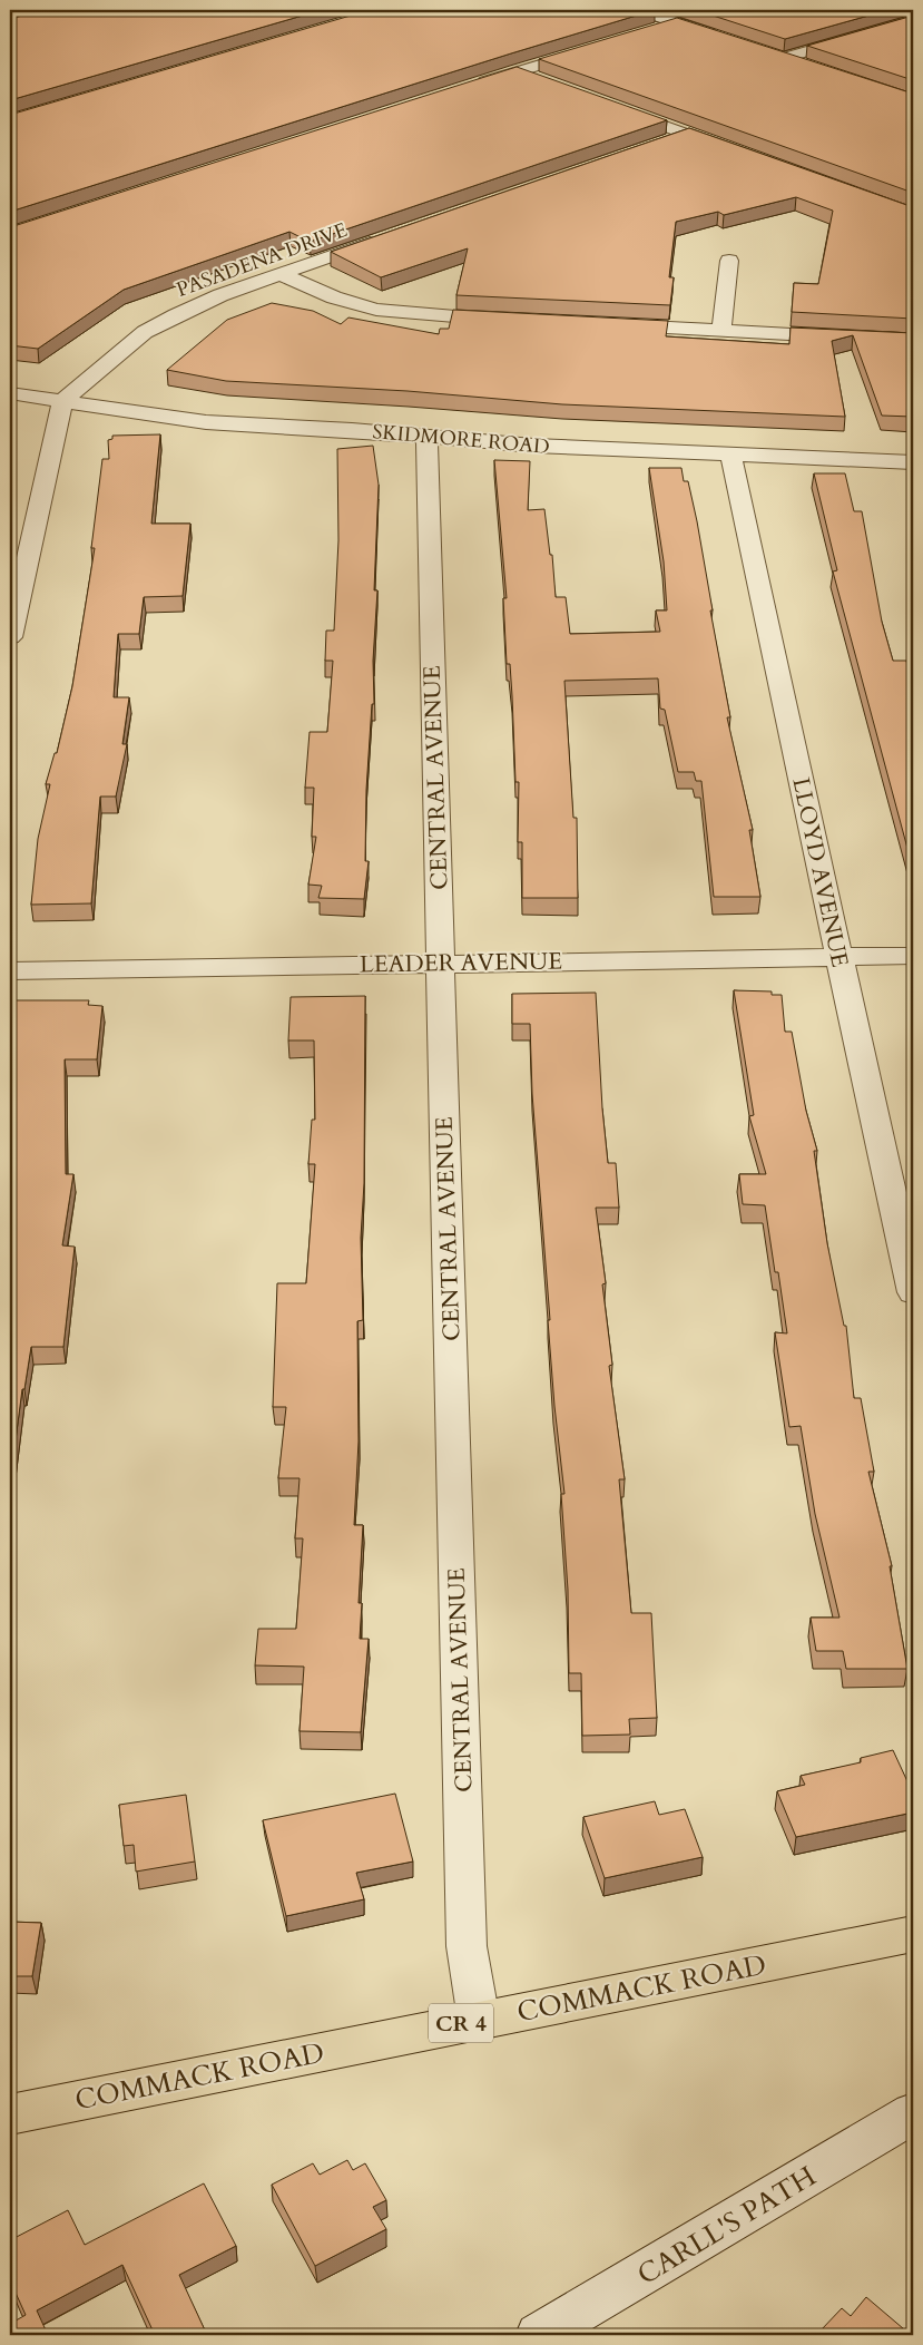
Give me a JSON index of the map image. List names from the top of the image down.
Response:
{
  "streets": {
    "main road": ["COMMACK ROAD", "CR 4"],
    "street": [
      "PASADENA DRIVE",
      "SKIDMORE ROAD",
      "CENTRAL AVENUE",
      "LLOYD AVENUE",
      "LEADER AVENUE",
      "CARLL'S PATH"
    ]
  },
  "crossings": [
    ["PASADENA DRIVE", "SKIDMORE ROAD"],
    ["SKIDMORE ROAD", "CENTRAL AVENUE"],
    ["SKIDMORE ROAD", "LLOYD AVENUE"],
    ["CENTRAL AVENUE", "LEADER AVENUE"],
    ["CENTRAL AVENUE", "COMMACK ROAD"],
    ["LLOYD AVENUE", "LEADER AVENUE"]
  ]
}
